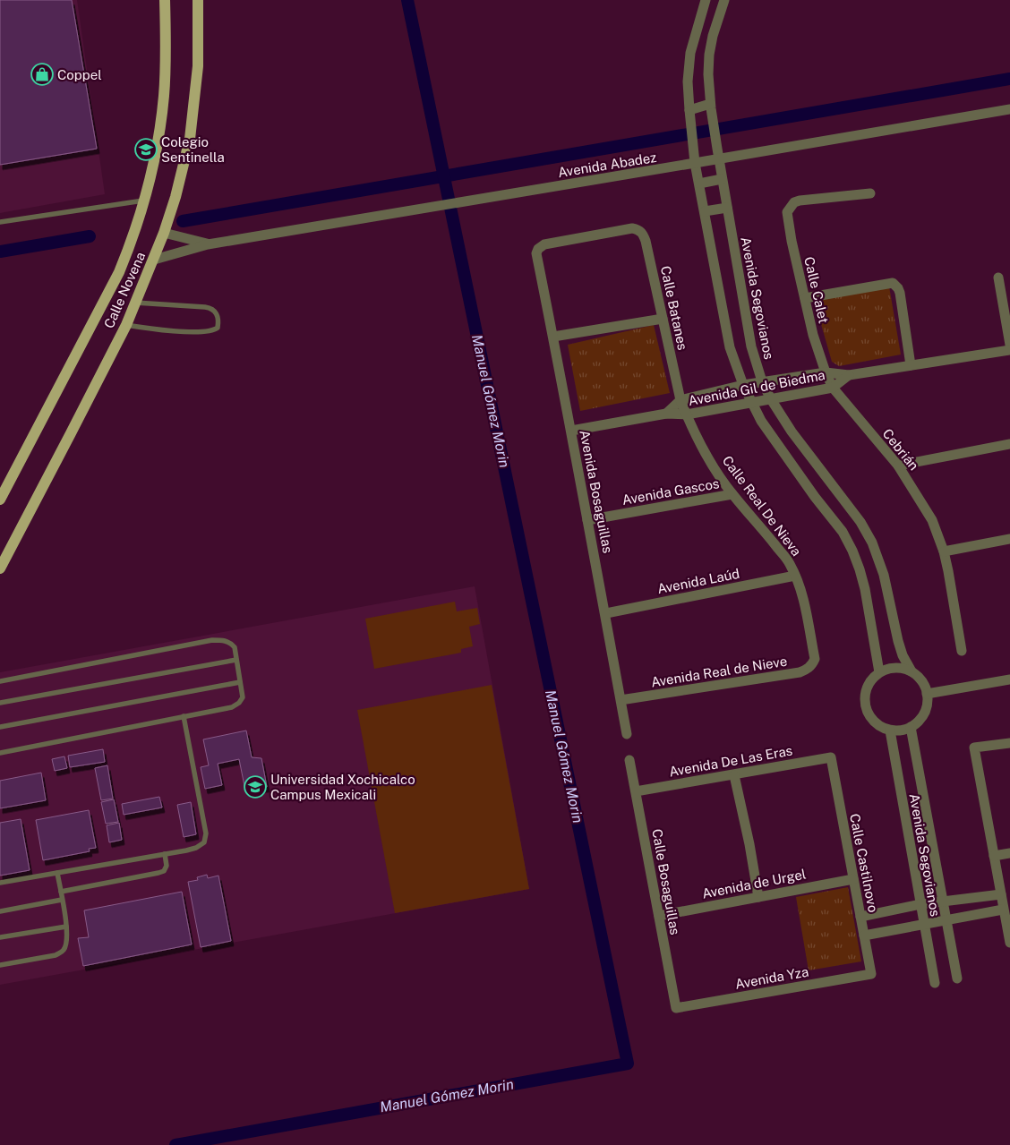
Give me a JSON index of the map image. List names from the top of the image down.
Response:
{
  "streets": {
    "main road": ["Calle Novena"],
    "street": [
      "Avenida Abadez",
      "Calle Calet",
      "Avenida Segovianos",
      "Calle Batanes",
      "Avenida Gil de Biedma",
      "Cebrián",
      "Avenida Bosaguillas",
      "Avenida Gascos",
      "Calle Real De Nieva",
      "Avenida Laúd",
      "Avenida Real de Nieve",
      "Avenida De Las Eras",
      "Calle Castilnovo",
      "Calle Bosaguillas",
      "Avenida de Urgel",
      "Avenida Yza"
    ]
  },
  "crossings": [
    ["Avenida Abadez", "Calle Novena"],
    ["Avenida Abadez", "Avenida Segovianos"],
    ["Calle Calet", "Avenida Gil de Biedma"],
    ["Calle Calet", "Cebrián"],
    ["Avenida Segovianos", "Avenida Gil de Biedma"],
    ["Calle Batanes", "Avenida Gil de Biedma"],
    ["Calle Batanes", "Avenida Bosaguillas"],
    ["Calle Batanes", "Calle Real De Nieva"],
    ["Avenida Gil de Biedma", "Cebrián"],
    ["Avenida Gil de Biedma", "Avenida Bosaguillas"],
    ["Avenida Gil de Biedma", "Calle Real De Nieva"],
    ["Avenida Bosaguillas", "Avenida Gascos"],
    ["Avenida Bosaguillas", "Avenida Laúd"],
    ["Avenida Bosaguillas", "Avenida Real de Nieve"],
    ["Avenida Gascos", "Calle Real De Nieva"],
    ["Calle Real De Nieva", "Avenida Laúd"],
    ["Calle Real De Nieva", "Avenida Real de Nieve"],
    ["Avenida De Las Eras", "Calle Castilnovo"],
    ["Avenida De Las Eras", "Calle Bosaguillas"],
    ["Calle Castilnovo", "Avenida de Urgel"],
    ["Calle Castilnovo", "Avenida Yza"],
    ["Calle Bosaguillas", "Avenida de Urgel"],
    ["Calle Bosaguillas", "Avenida Yza"]
  ],
  "water": ["Manuel Gómez Morin"],
  "places": {
    "shop": ["Coppel"],
    "school or university": ["Colegio Sentinella", "Universidad Xochicalco Campus Mexicali"]
  }
}
